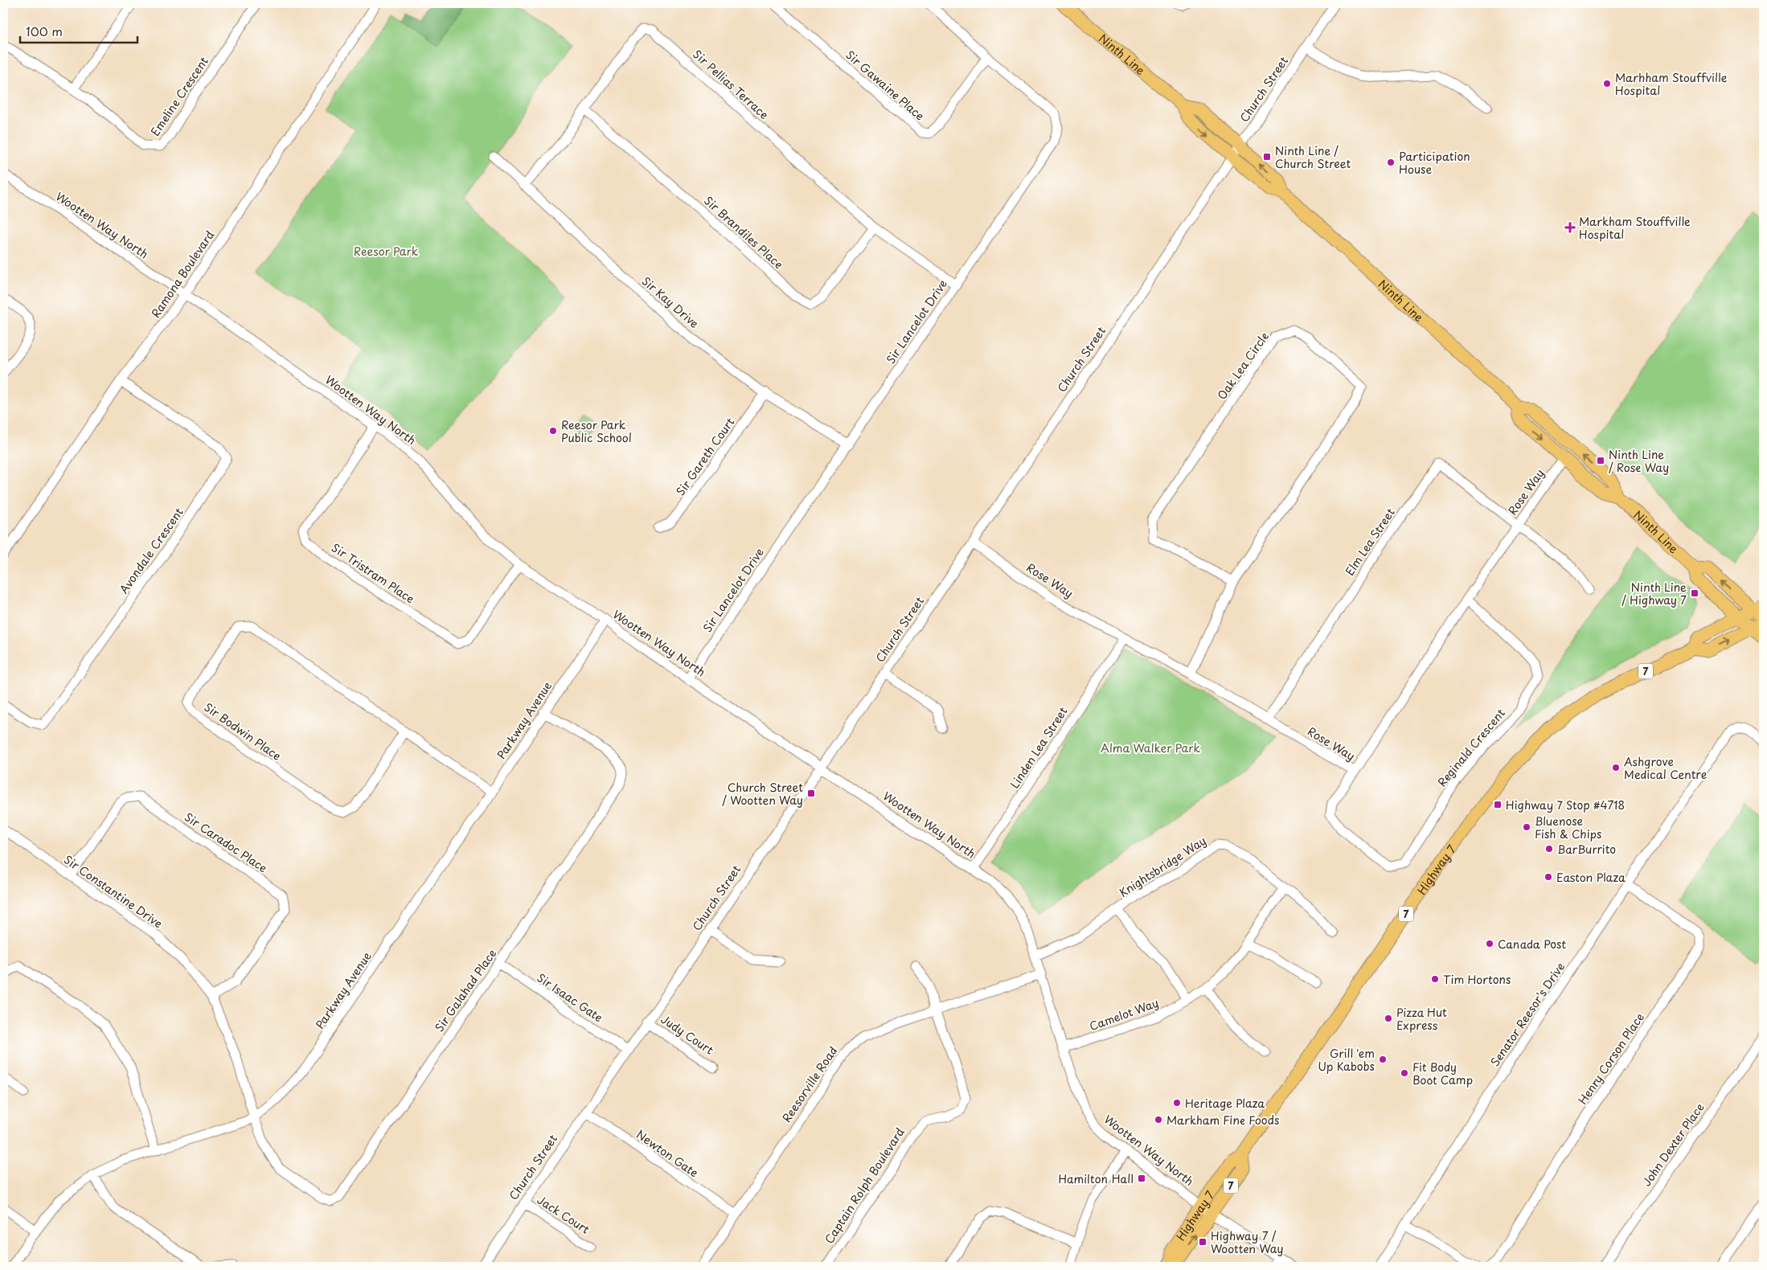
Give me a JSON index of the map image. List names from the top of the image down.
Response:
{
  "streets": {
    "main road": ["Ninth Line", "7", "Highway 7"],
    "street": [
      "Sir Pellias Terrace",
      "Sir Gawaine Place",
      "Church Street",
      "Emeline Crescent",
      "Wootten Way North",
      "Sir Brandiles Place",
      "Ramona Boulevard",
      "Sir Kay Drive",
      "Sir Lancelot Drive",
      "Oak Lea Circle",
      "Sir Gareth Court",
      "Rose Way",
      "Elm Lea Street",
      "Avondale Crescent",
      "Sir Tristram Place",
      "Parkway Avenue",
      "Sir Bodwin Place",
      "Linden Lea Street",
      "Reginald Crescent",
      "Sir Caradoc Place",
      "Knightsbridge Way",
      "Sir Constantine Drive",
      "Sir Galahad Place",
      "Sir Isaac Gate",
      "Camelot Way",
      "Senator Reesor's Drive",
      "Judy Court",
      "Henry Corson Place",
      "Reesorville Road",
      "John Dexter Place",
      "Newton Gate",
      "Captain Rolph Boulevard",
      "Jack Court"
    ]
  },
  "crossings": [
    ["Ninth Line", "Church Street"],
    ["Ninth Line", "Rose Way"],
    ["Ninth Line", "Highway 7"],
    ["Sir Pellias Terrace", "Sir Brandiles Place"],
    ["Sir Pellias Terrace", "Sir Kay Drive"],
    ["Sir Pellias Terrace", "Sir Lancelot Drive"],
    ["Sir Gawaine Place", "Sir Lancelot Drive"],
    ["Church Street", "Wootten Way North"],
    ["Church Street", "Rose Way"],
    ["Church Street", "Sir Isaac Gate"],
    ["Church Street", "Judy Court"],
    ["Church Street", "Newton Gate"],
    ["Church Street", "Jack Court"],
    ["Wootten Way North", "Ramona Boulevard"],
    ["Wootten Way North", "Sir Lancelot Drive"],
    ["Wootten Way North", "Sir Tristram Place"],
    ["Wootten Way North", "Parkway Avenue"],
    ["Wootten Way North", "Linden Lea Street"],
    ["Wootten Way North", "Knightsbridge Way"],
    ["Wootten Way North", "Highway 7"],
    ["Wootten Way North", "Camelot Way"],
    ["Wootten Way North", "Reesorville Road"],
    ["Ramona Boulevard", "Avondale Crescent"],
    ["Sir Kay Drive", "Sir Lancelot Drive"],
    ["Sir Kay Drive", "Sir Gareth Court"],
    ["Oak Lea Circle", "Rose Way"],
    ["Rose Way", "Elm Lea Street"],
    ["Rose Way", "Linden Lea Street"],
    ["Rose Way", "Reginald Crescent"],
    ["Parkway Avenue", "Sir Bodwin Place"],
    ["Parkway Avenue", "Sir Constantine Drive"],
    ["Parkway Avenue", "Sir Galahad Place"],
    ["Sir Caradoc Place", "Sir Constantine Drive"],
    ["Knightsbridge Way", "Camelot Way"],
    ["Sir Constantine Drive", "Sir Galahad Place"],
    ["Sir Galahad Place", "Sir Isaac Gate"],
    ["Senator Reesor's Drive", "Henry Corson Place"],
    ["Reesorville Road", "Newton Gate"],
    ["Reesorville Road", "Captain Rolph Boulevard"]
  ],
  "parks": ["Reesor Park", "Alma Walker Park"],
  "places": {
    "other": [
      "Marhham Stouffville Hospital",
      "Participation House",
      "Reesor Park Public School",
      "Ashgrove Medical Centre",
      "Bluenose Fish & Chips",
      "BarBurrito",
      "Easton Plaza",
      "Canada Post",
      "Tim Hortons",
      "Pizza Hut Express",
      "Grill 'em Up Kabobs",
      "Fit Body Boot Camp",
      "Heritage Plaza",
      "Markham Fine Foods"
    ],
    "transit": [
      "Ninth Line / Church Street",
      "Ninth Line / Rose Way",
      "Ninth Line / Highway 7",
      "Church Street / Wootten Way",
      "Highway 7 Stop #4718",
      "Hamilton Hall",
      "Highway 7 / Wootten Way"
    ],
    "health": ["Markham Stouffville Hospital"]
  },
  "scale_bar": "100 m"
}
